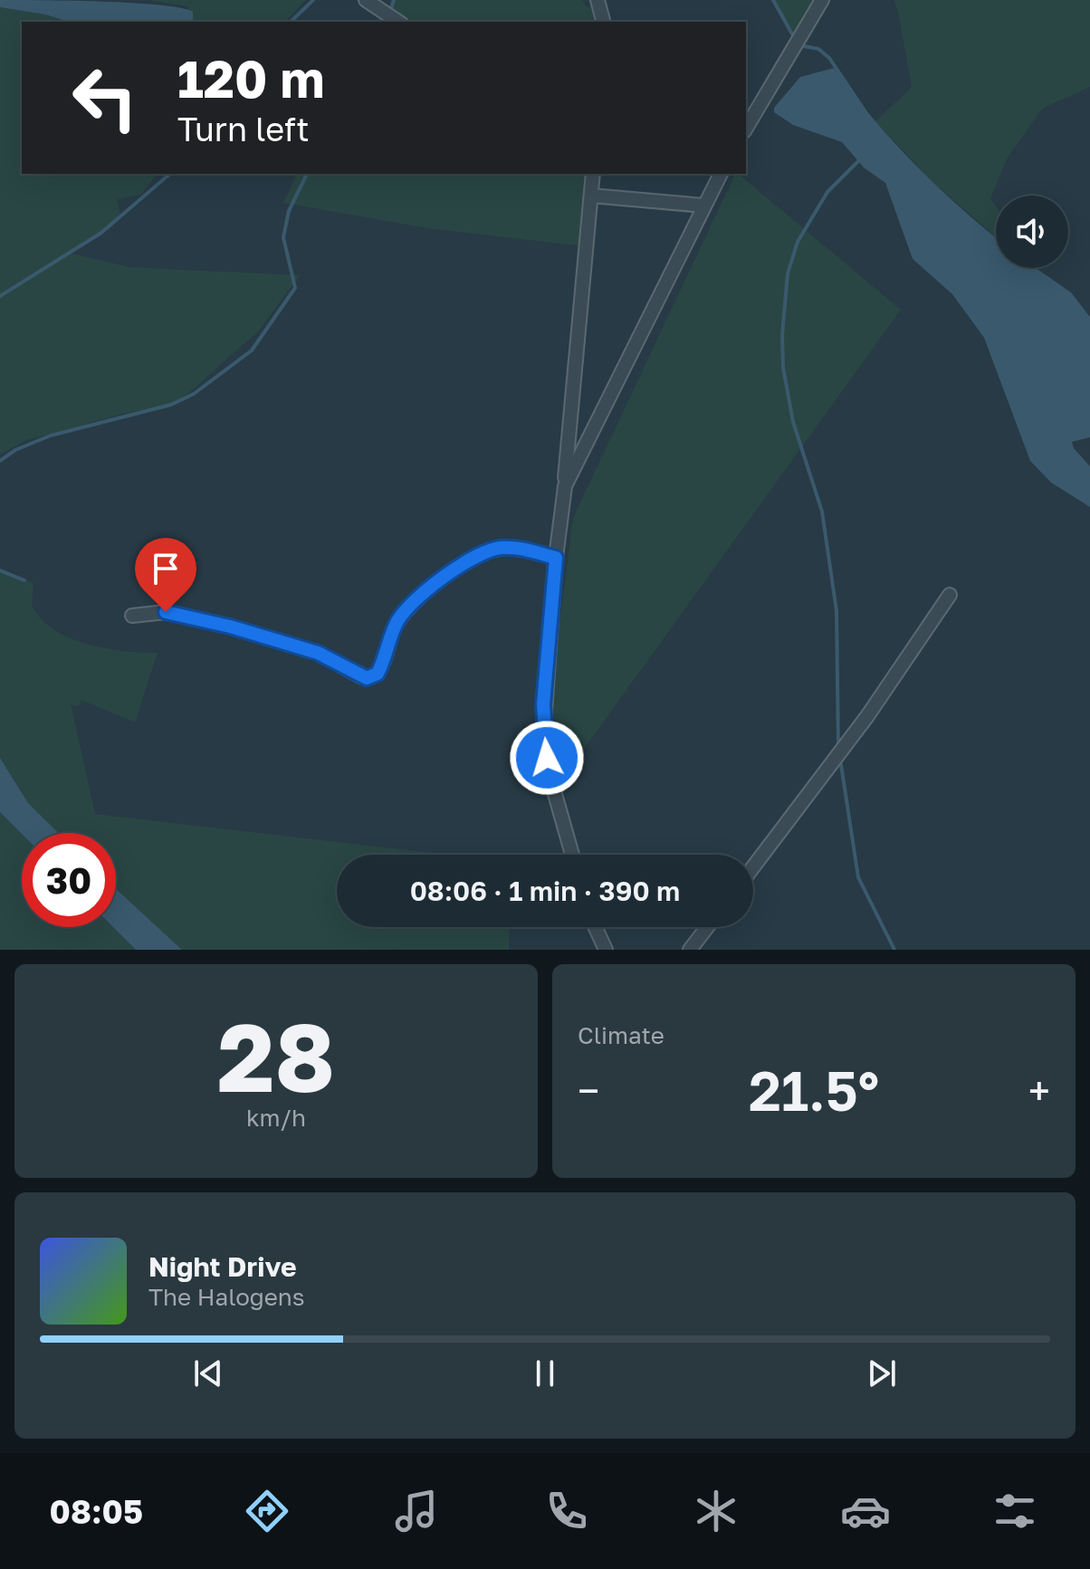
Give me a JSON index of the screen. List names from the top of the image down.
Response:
{
  "page": {
    "turn": ["120 m", "Turn left"],
    "limit": "30",
    "trip": "08:06 · 1 min · 390 m",
    "tile": [
      ["28", "km/h"],
      "Climate"
    ],
    "heat": ["−", "21.5°", "+"],
    "song": ["Night Drive", "The Halogens"],
    "tabs": "08:05"
  }
}
